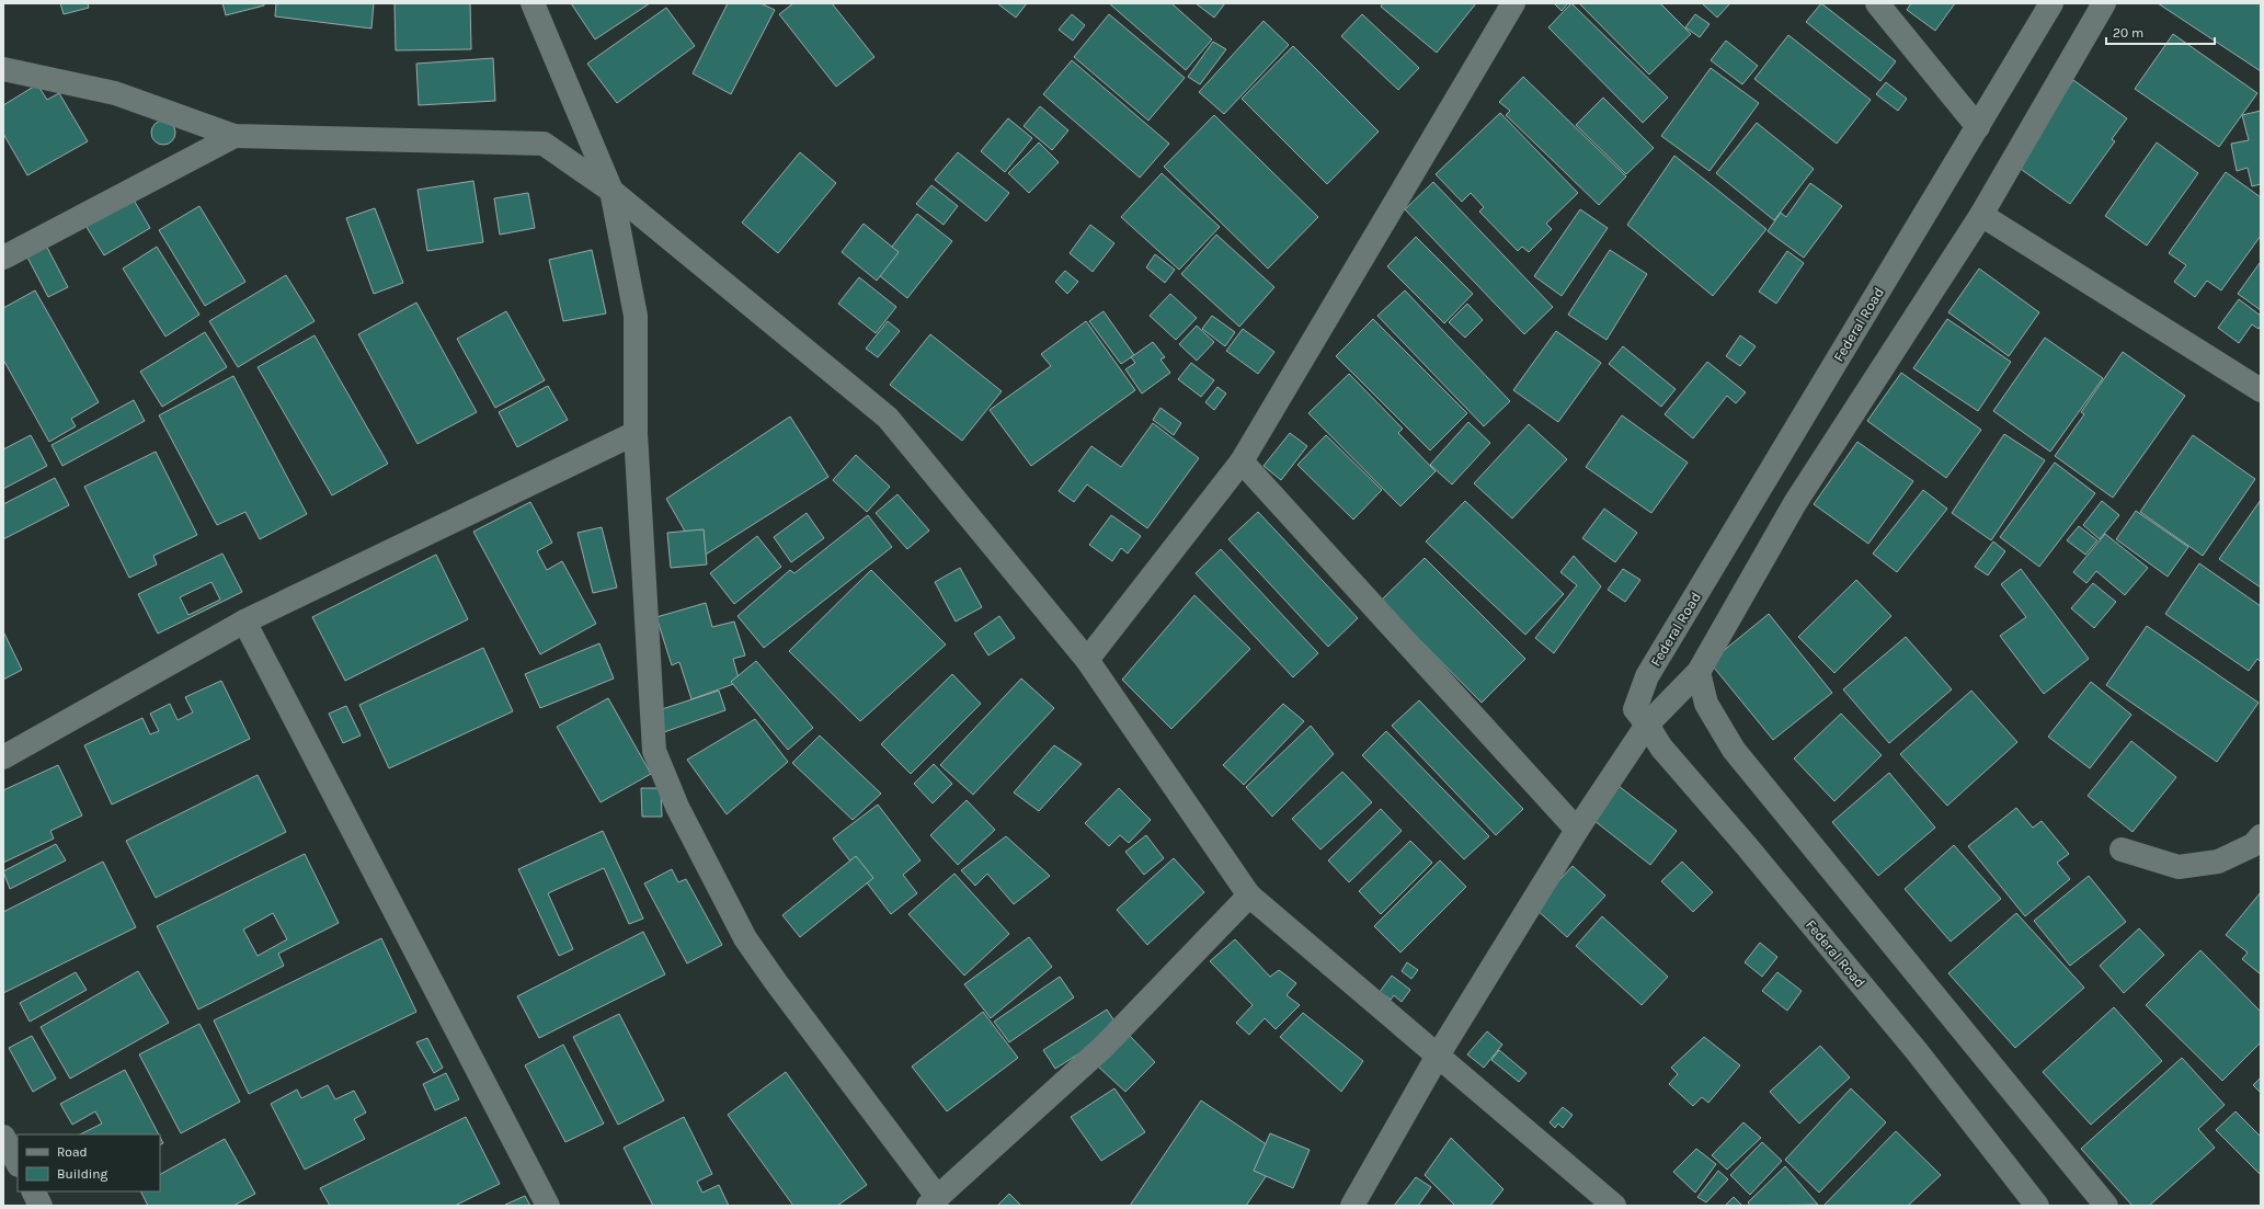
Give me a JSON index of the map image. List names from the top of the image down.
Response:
{
  "streets": {
    "street": ["Federal Road"]
  },
  "legend": ["Road", "Building"],
  "scale_bar": "20 m"
}
